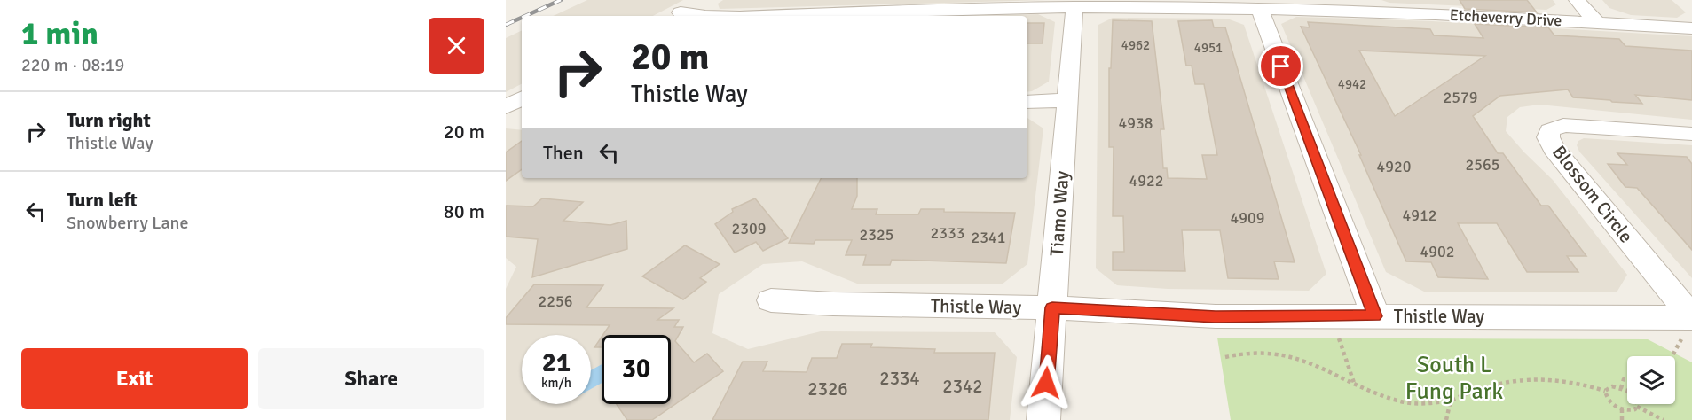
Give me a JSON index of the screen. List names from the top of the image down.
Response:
{
  "streets": {
    "street": [
      "Etcheverry Drive",
      "Blossom Circle",
      "Tiamo Way",
      "Thistle Way"
    ]
  },
  "crossings": [
    ["Etcheverry Drive", "Tiamo Way"],
    ["Blossom Circle", "Thistle Way"],
    ["Tiamo Way", "Thistle Way"]
  ],
  "parks": ["South L Fung Park"],
  "house_numbers": [
    "4962",
    "4951",
    "4942",
    "2579",
    "4938",
    "2565",
    "4920",
    "4922",
    "4912",
    "4909",
    "2309",
    "2333",
    "2325",
    "2341",
    "4902",
    "2256",
    "2334",
    "2342",
    "2326"
  ],
  "page": {
    "heading": ["1 min", "220 m · 08:19"],
    "turn": ["20 m", "Thistle Way"],
    "list": [
      {
        "name": "Turn right",
        "note": "Thistle Way",
        "value": "20 m"
      },
      {
        "name": "Turn left",
        "note": "Snowberry Lane",
        "value": "80 m"
      }
    ],
    "then": "Then",
    "speed": "21 km/h",
    "limit": "30",
    "buttons": ["Exit", "Share"]
  }
}
